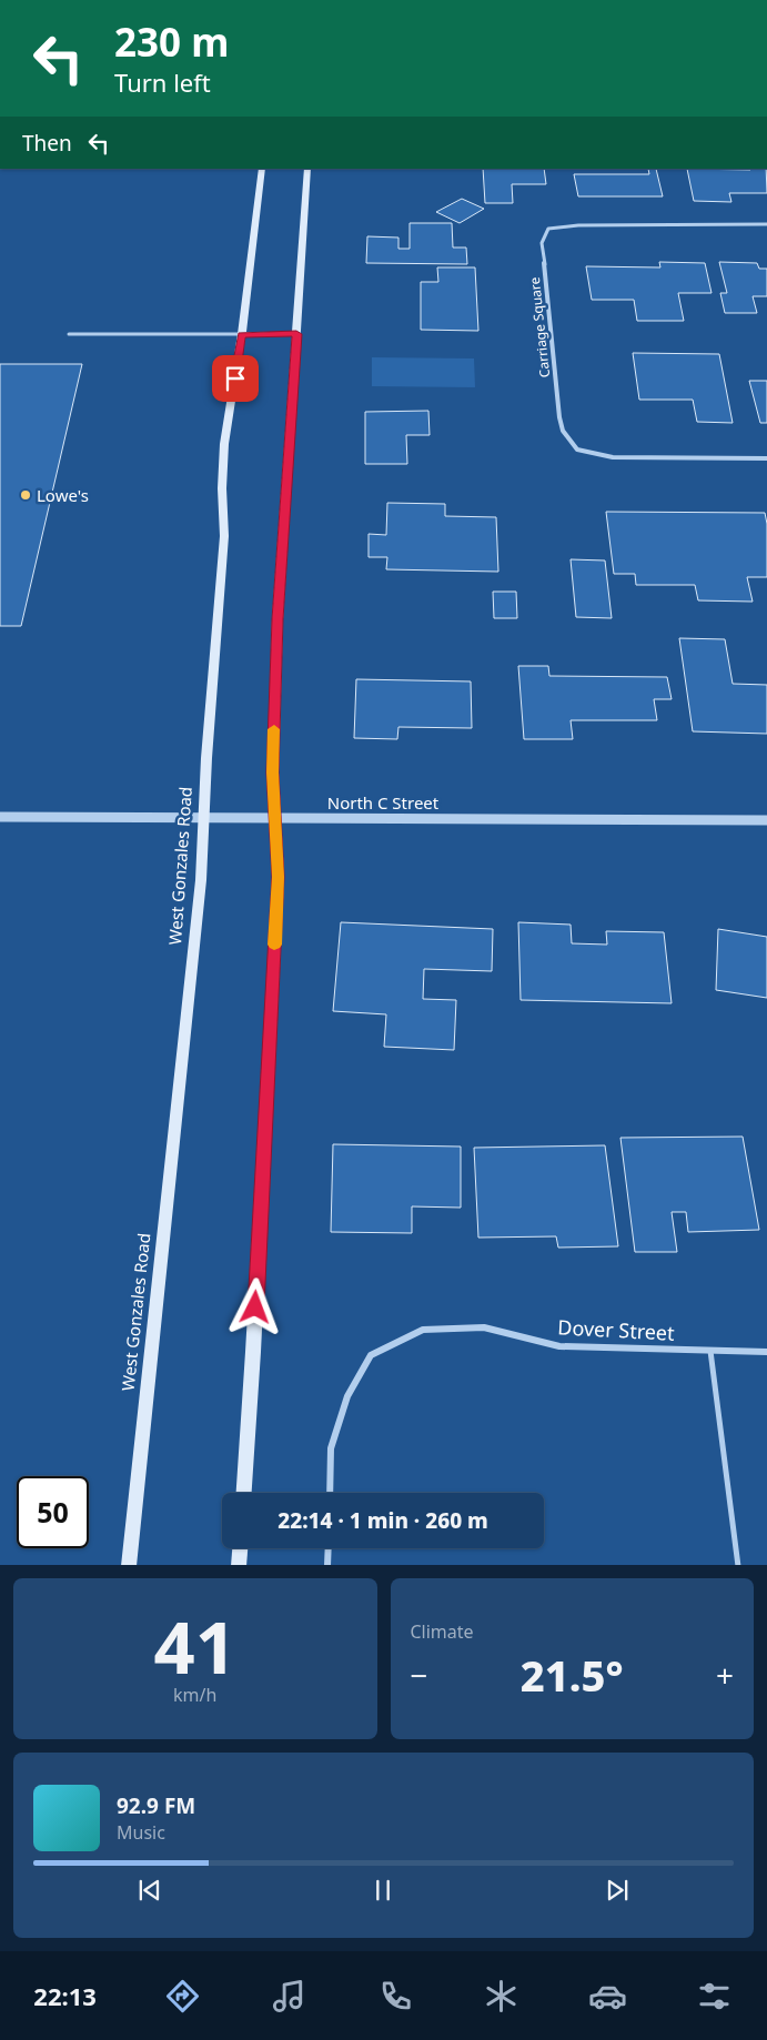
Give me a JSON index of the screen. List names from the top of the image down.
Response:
{
  "streets": {
    "main road": ["West Gonzales Road"],
    "street": ["Carriage Square", "North C Street", "Dover Street"]
  },
  "crossings": [
    ["North C Street", "West Gonzales Road"]
  ],
  "places": ["Lowe's"],
  "page": {
    "turn": ["230 m", "Turn left"],
    "then": "Then",
    "limit": "50",
    "trip": "22:14 · 1 min · 260 m",
    "tile": [
      ["41", "km/h"],
      "Climate"
    ],
    "heat": ["−", "21.5°", "+"],
    "song": ["92.9 FM", "Music"],
    "tabs": "22:13"
  }
}
